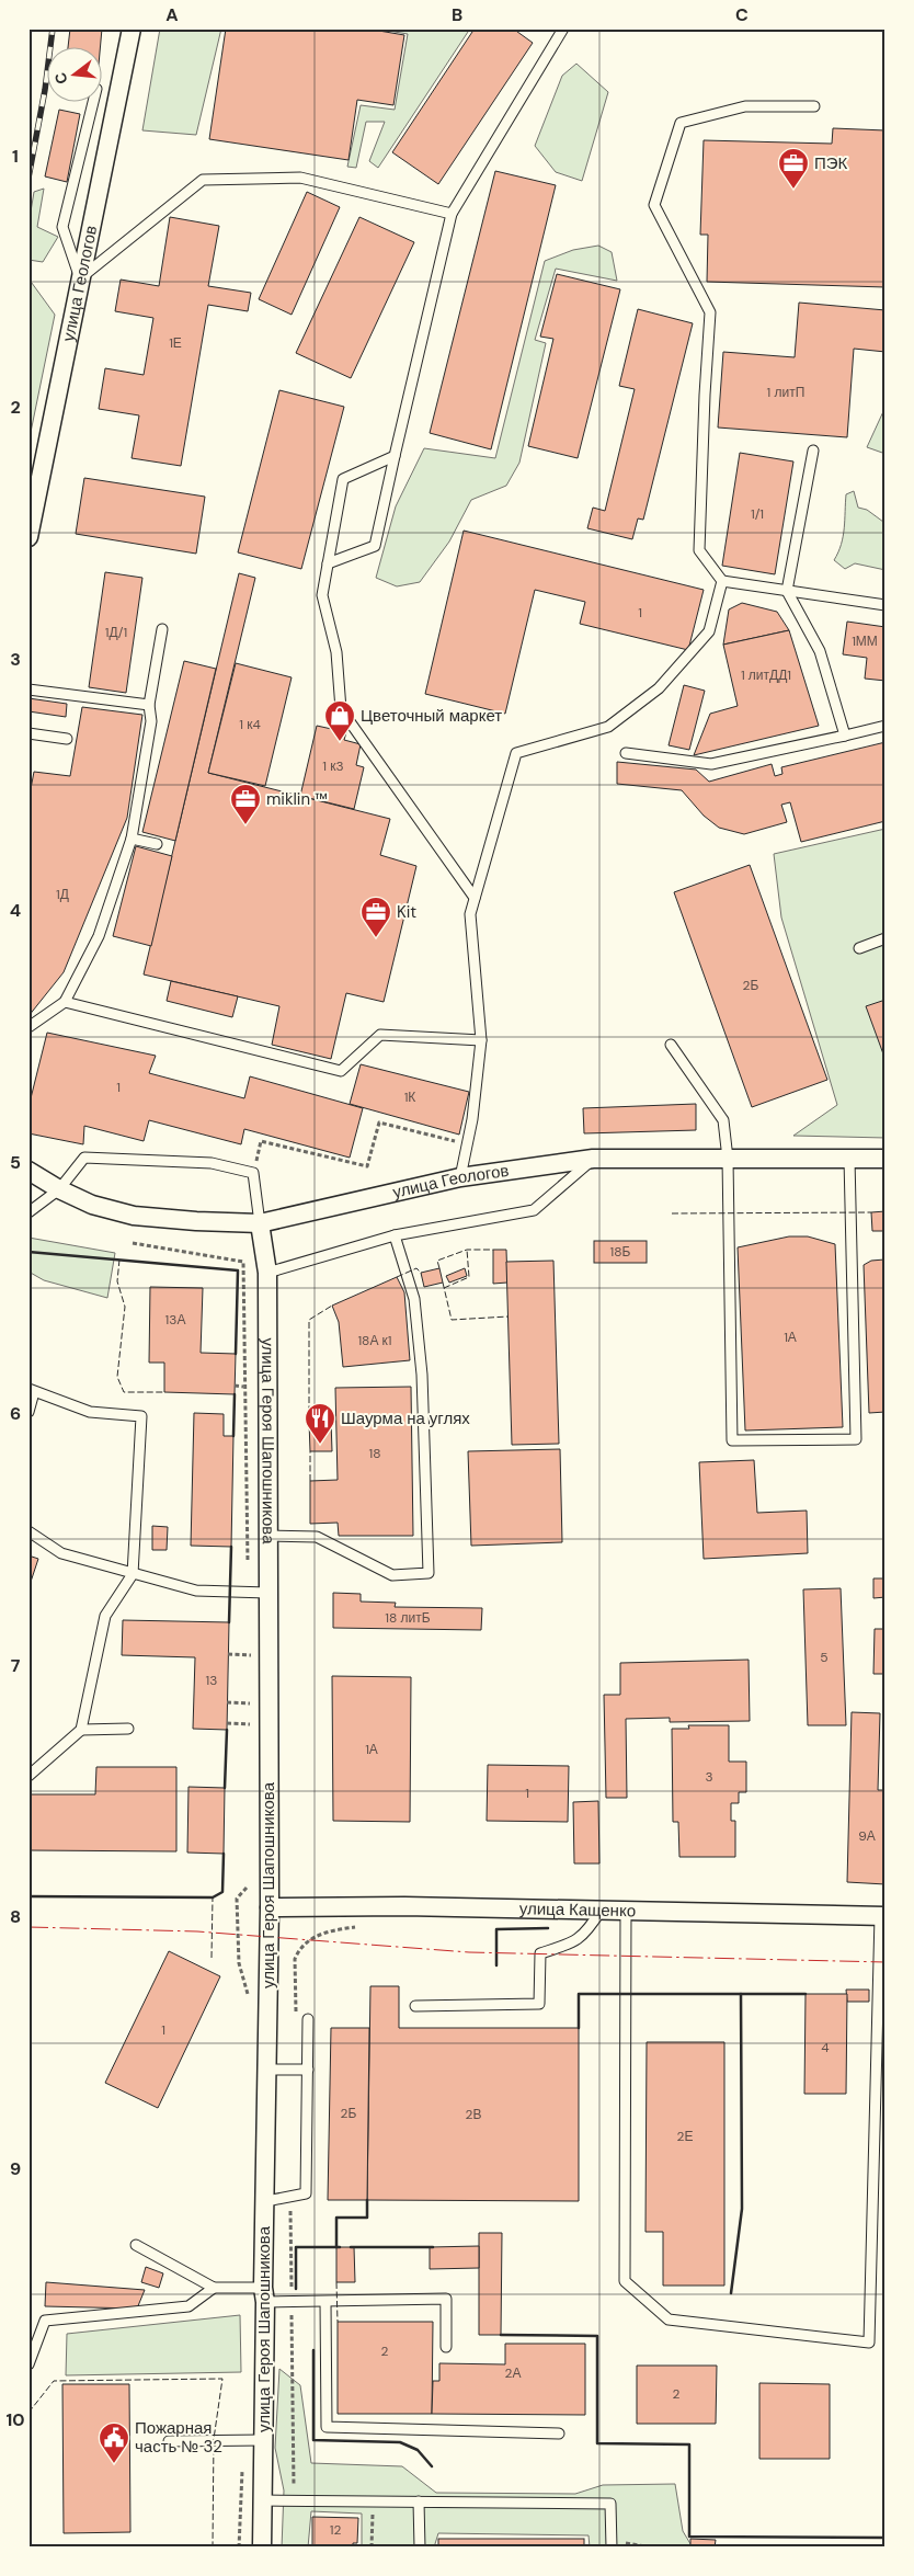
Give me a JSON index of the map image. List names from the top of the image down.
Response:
{
  "streets": {
    "street": ["улица Геологов", "улица Героя Шапошникова", "улица Кащенко"]
  },
  "crossings": [
    ["улица Геологов", "улица Героя Шапошникова"],
    ["улица Героя Шапошникова", "улица Кащенко"]
  ],
  "places": {
    "office": ["ПЭК", "miklin ™", "Kit"],
    "shop": ["Цветочный маркет"],
    "restaurant": ["Шаурма на углях"],
    "public building": ["Пожарная часть № 32"]
  },
  "house_numbers": [
    "1Е",
    "1 литП",
    "1/1",
    "1",
    "1Д/1",
    "1ММ",
    "1 литДД1",
    "1 к4",
    "1 к3",
    "1Д",
    "2Б",
    "1",
    "1К",
    "18Б",
    "13А",
    "1А",
    "18А к1",
    "18",
    "18 литБ",
    "5",
    "13",
    "1А",
    "3",
    "1",
    "9А",
    "1",
    "4",
    "2Б",
    "2В",
    "2Е",
    "2",
    "2А",
    "2",
    "12"
  ],
  "north": "left",
  "grid": {
    "columns": ["A", "B", "C"],
    "rows": [
      "1",
      "2",
      "3",
      "4",
      "5",
      "6",
      "7",
      "8",
      "9",
      "10"
    ]
  }
}
